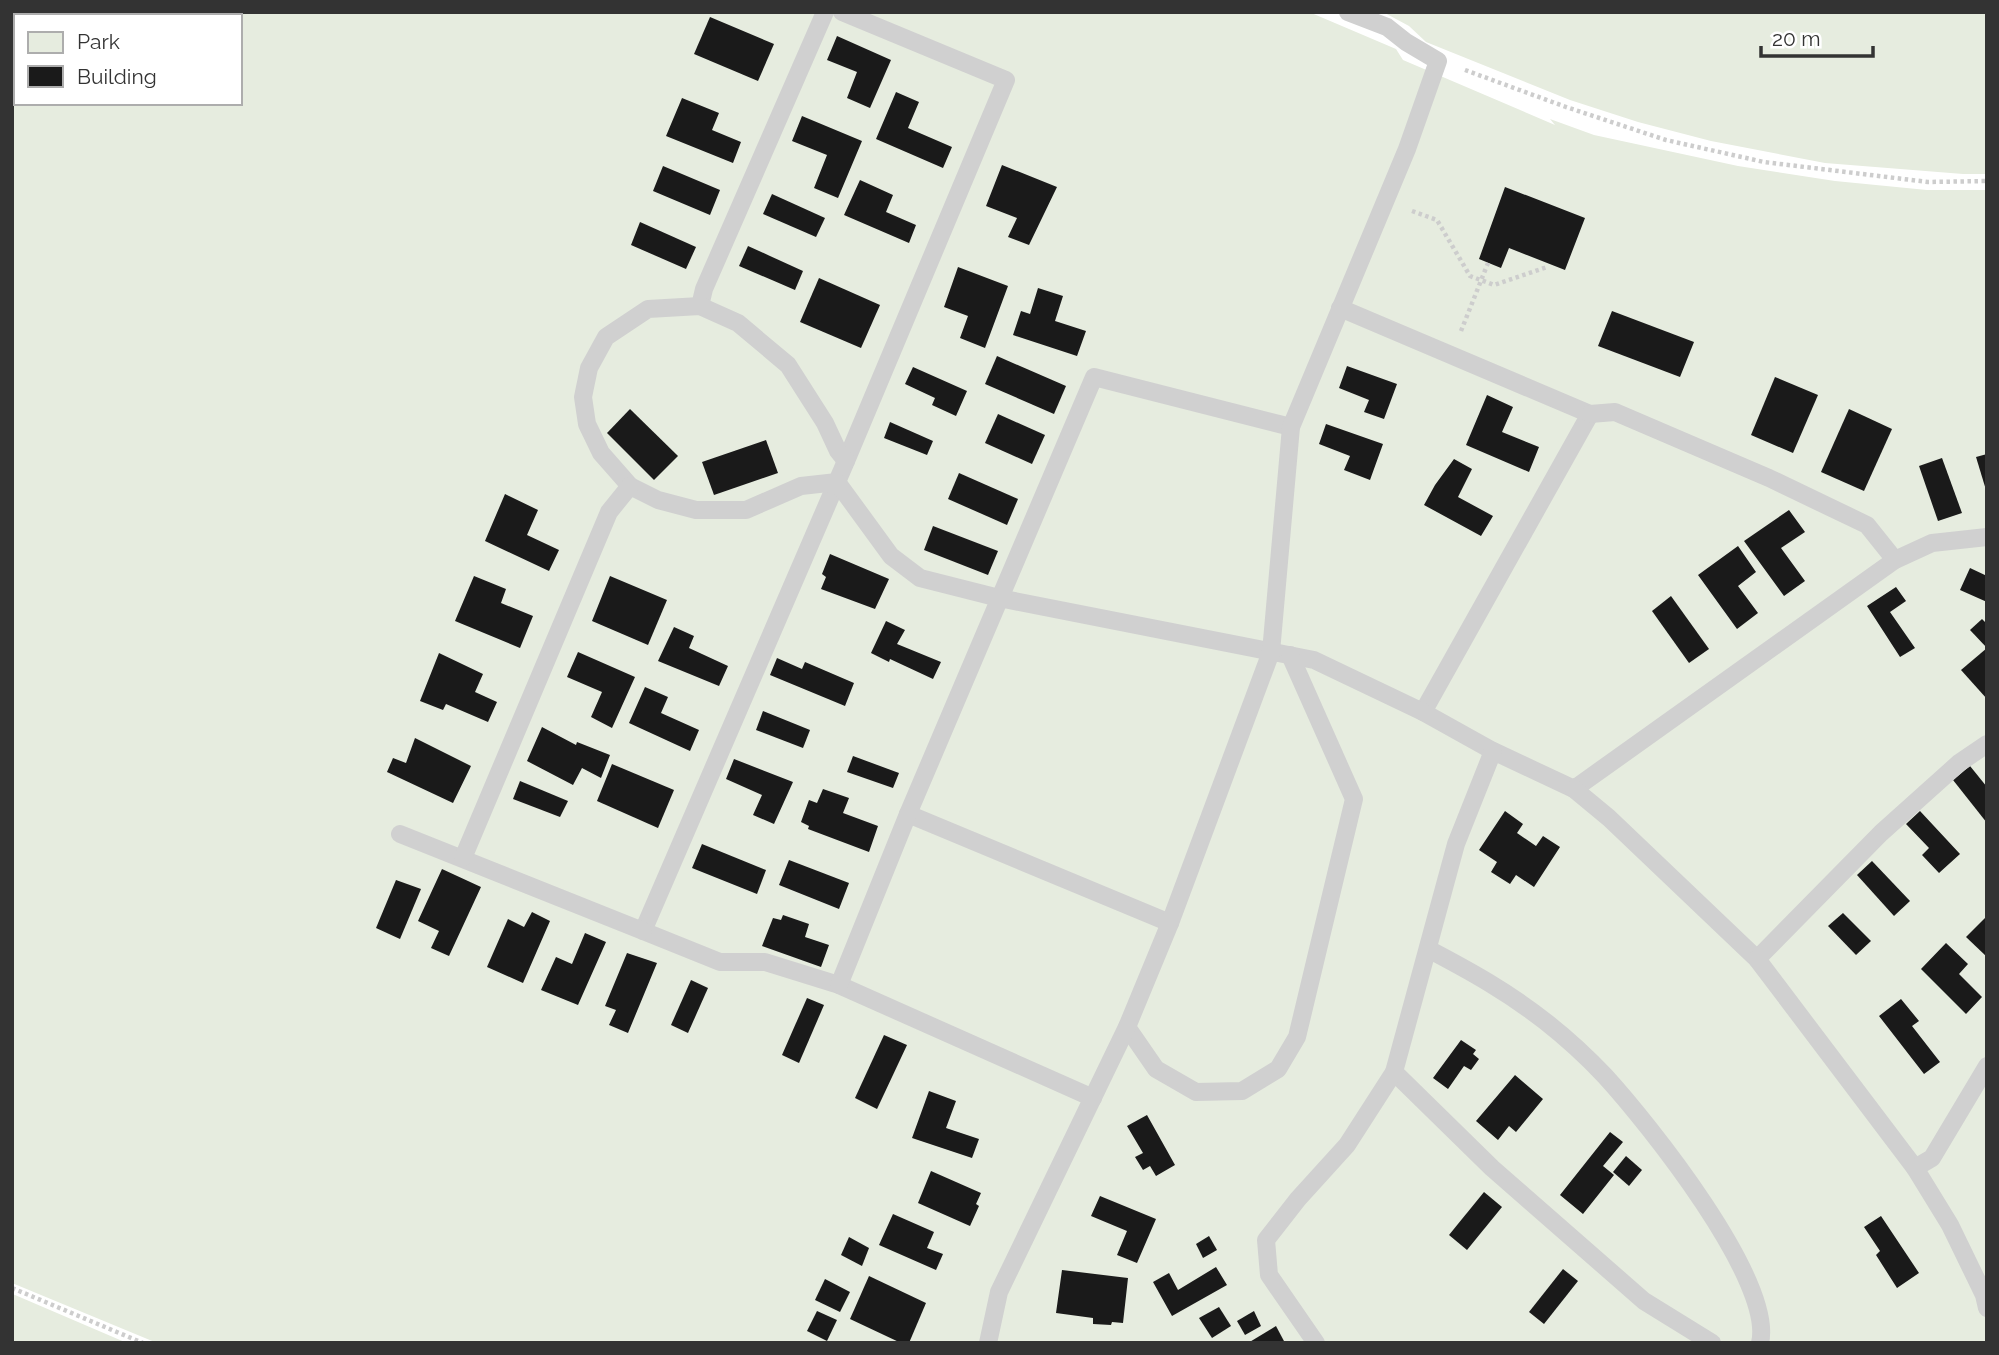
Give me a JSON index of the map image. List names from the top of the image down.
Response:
{
  "legend": ["Park", "Building"],
  "scale_bar": "20 m"
}
